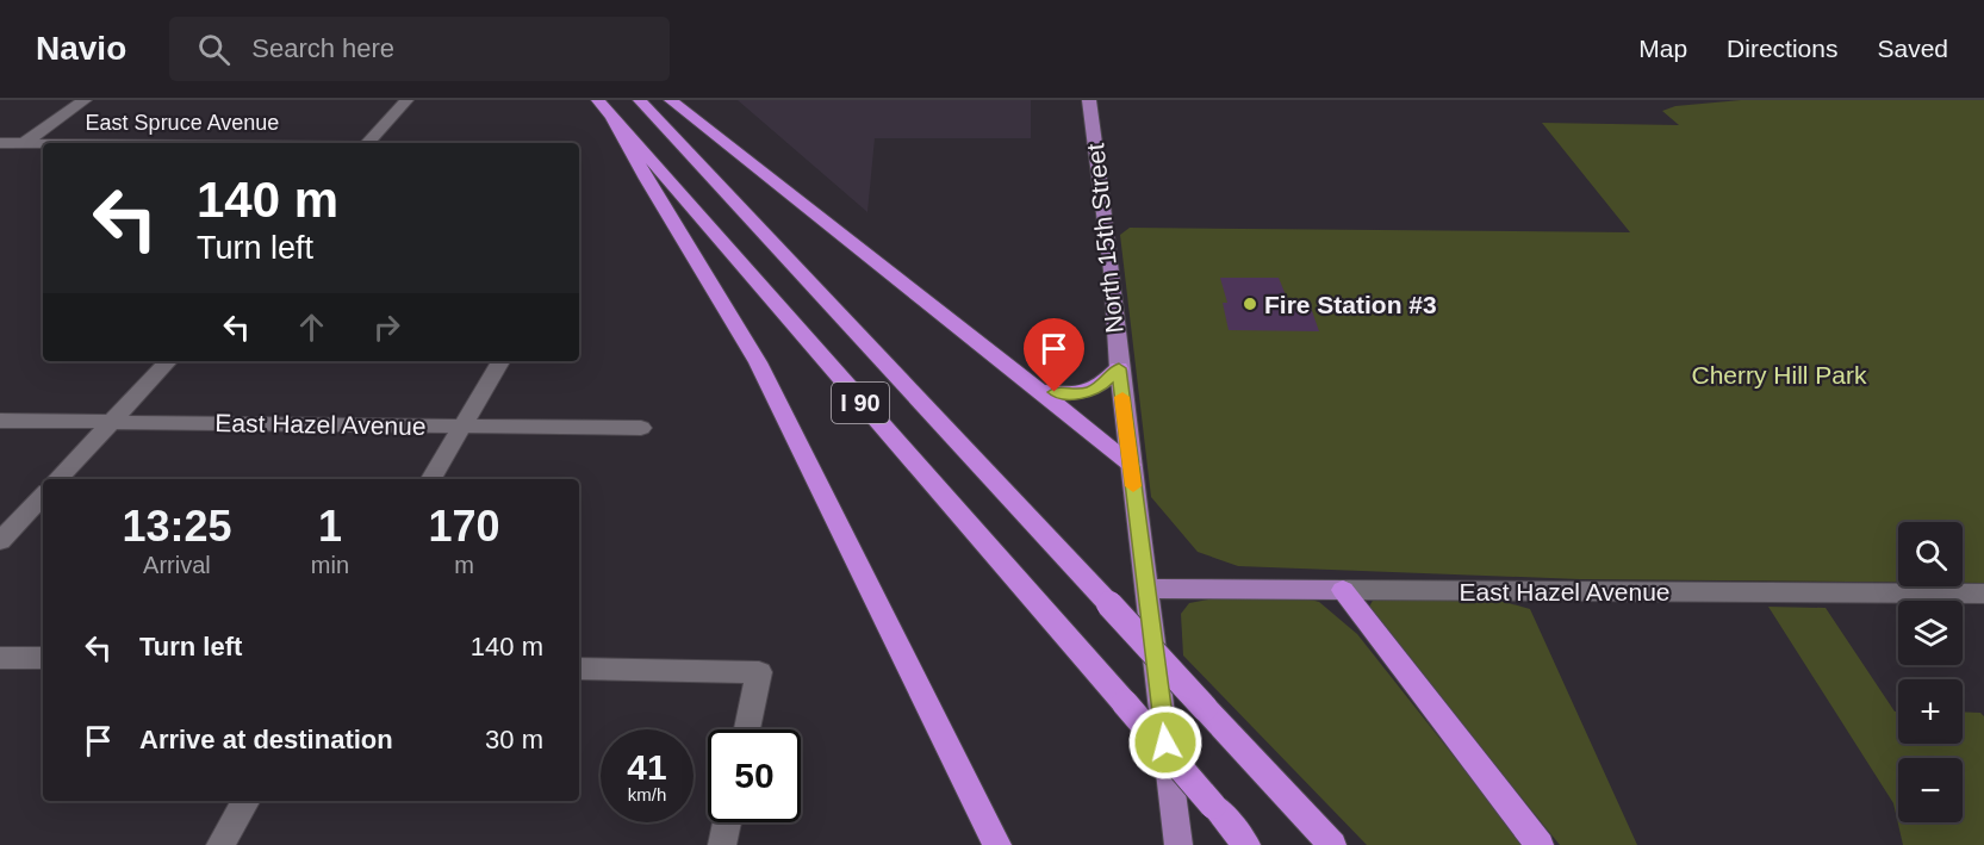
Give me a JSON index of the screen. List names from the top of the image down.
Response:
{
  "streets": {
    "highway": ["I 90"],
    "main road": ["North 15th Street", "East Hazel Avenue"],
    "street": ["East Spruce Avenue"]
  },
  "crossings": [
    ["North 15th Street", "East Hazel Avenue"]
  ],
  "parks": ["Cherry Hill Park"],
  "places": ["Fire Station #3"],
  "page": {
    "header": "Navio",
    "search": "Search here",
    "nav": ["Map", "Directions", "Saved"],
    "turn": ["140 m", "Turn left"],
    "eta": [
      "13:25",
      "Arrival",
      "1",
      "min",
      "170",
      "m"
    ],
    "map_buttons": ["+", "−"],
    "list": [
      {
        "name": "Turn left",
        "value": "140 m"
      },
      {
        "name": "Arrive at destination",
        "value": "30 m"
      }
    ],
    "speed": "41 km/h",
    "limit": "50"
  }
}
